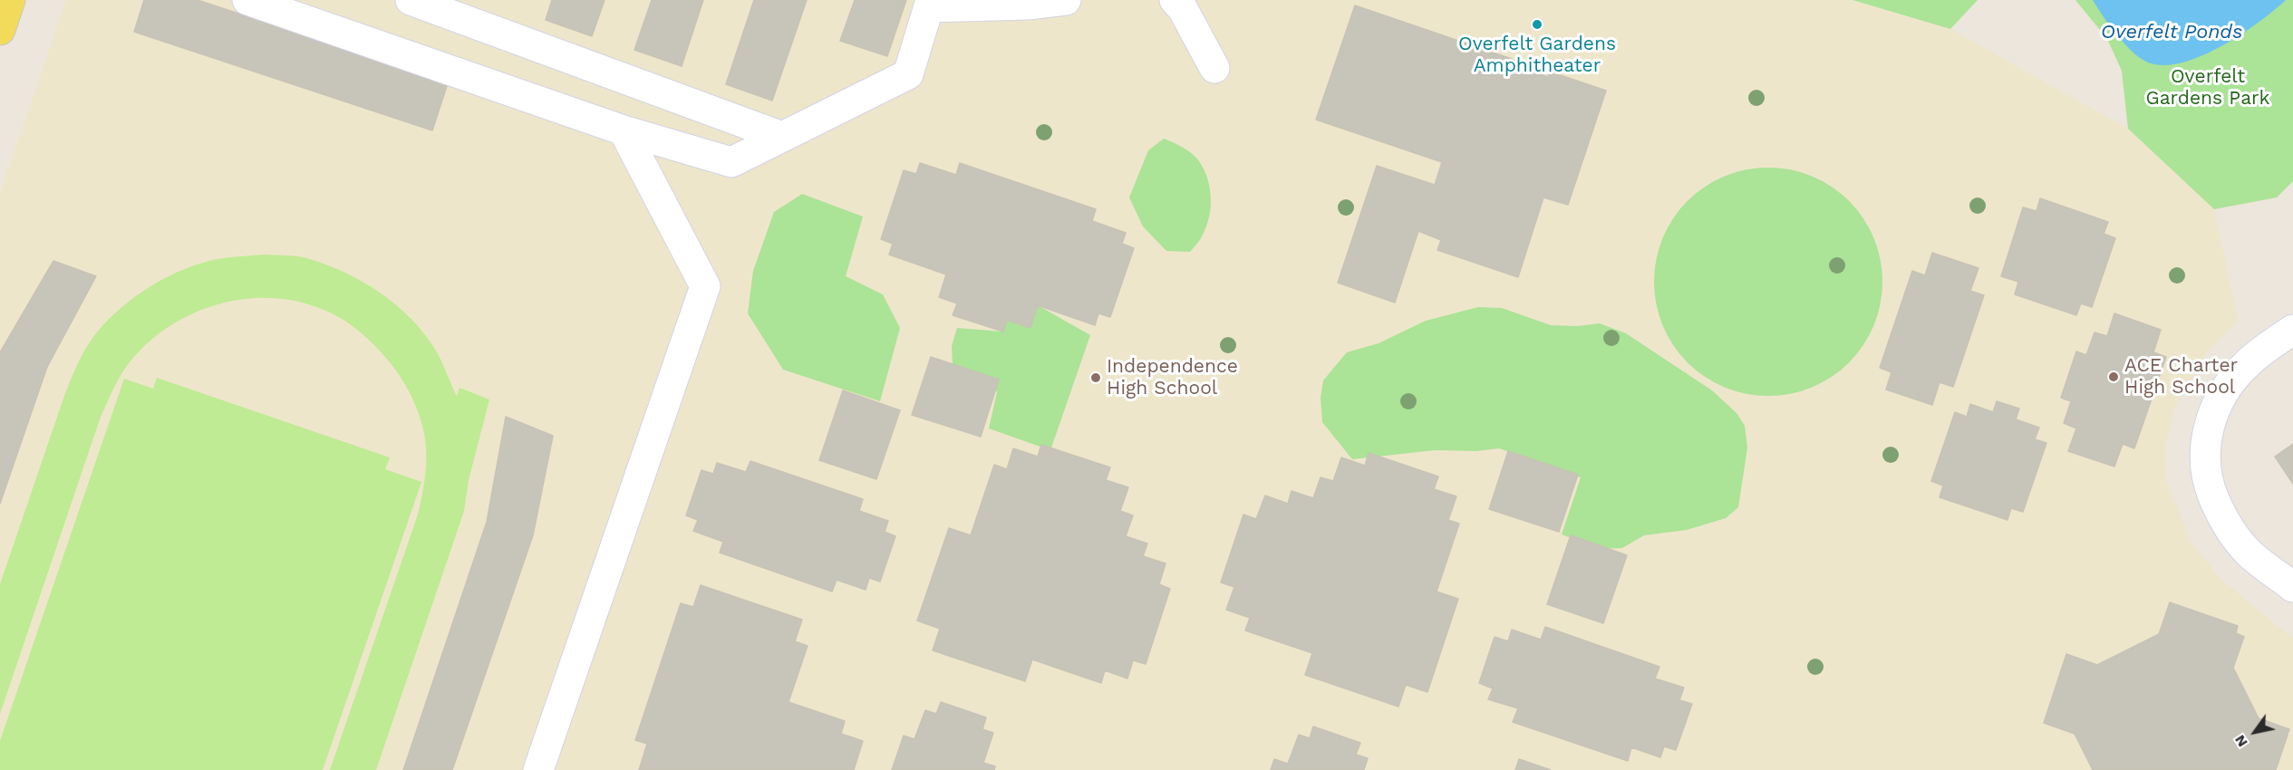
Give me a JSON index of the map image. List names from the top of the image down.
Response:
{
  "water": ["Overfelt Ponds"],
  "parks": ["Overfelt Gardens Park"],
  "places": ["Overfelt Gardens Amphitheater", "ACE Charter High School", "Independence High School"],
  "north": "bottom left"
}
